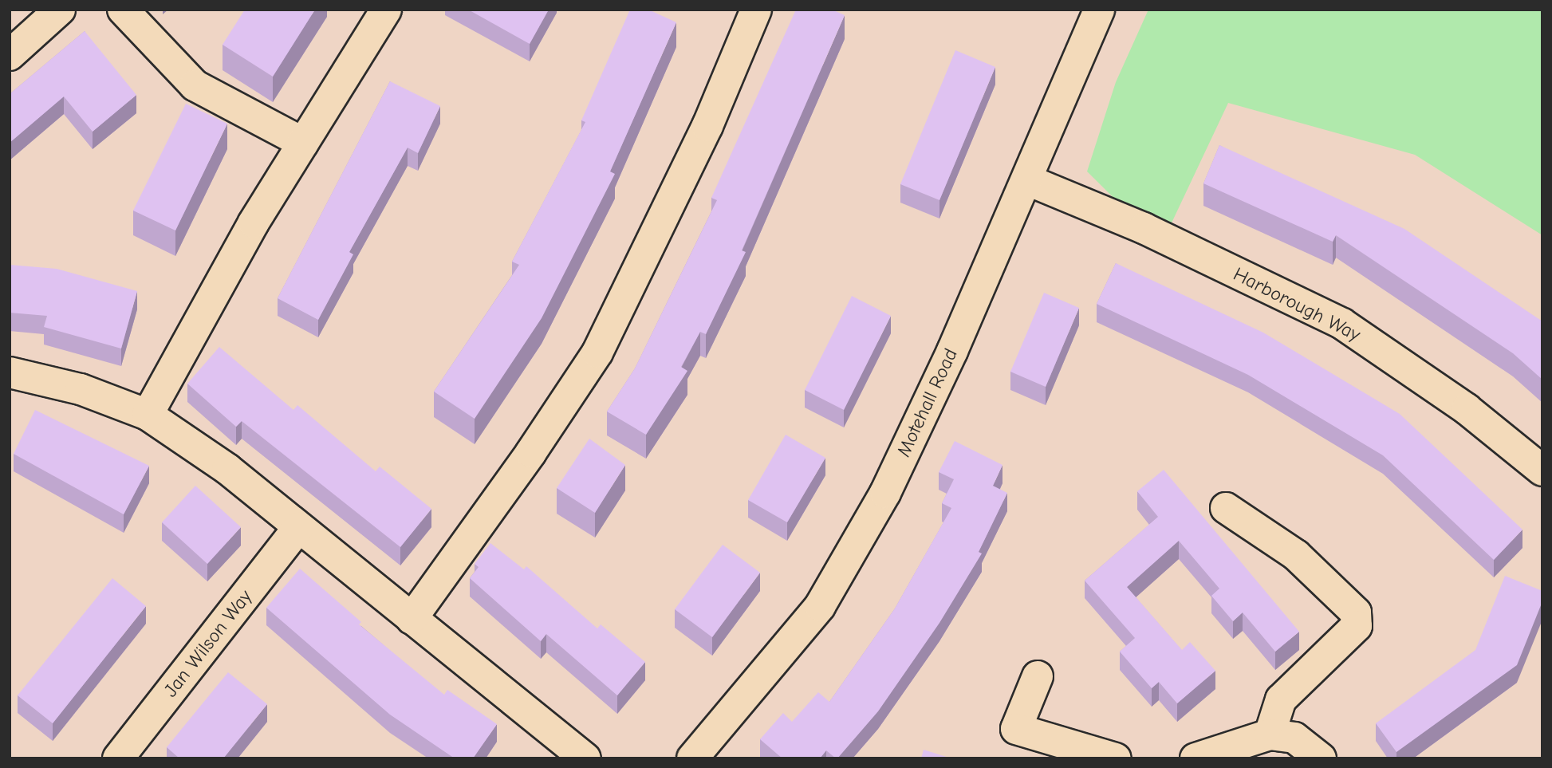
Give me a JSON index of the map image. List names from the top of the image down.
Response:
{
  "streets": {
    "street": ["Harborough Way", "Motehall Road", "Jan Wilson Way"]
  },
  "crossings": [
    ["Harborough Way", "Motehall Road"]
  ]
}
